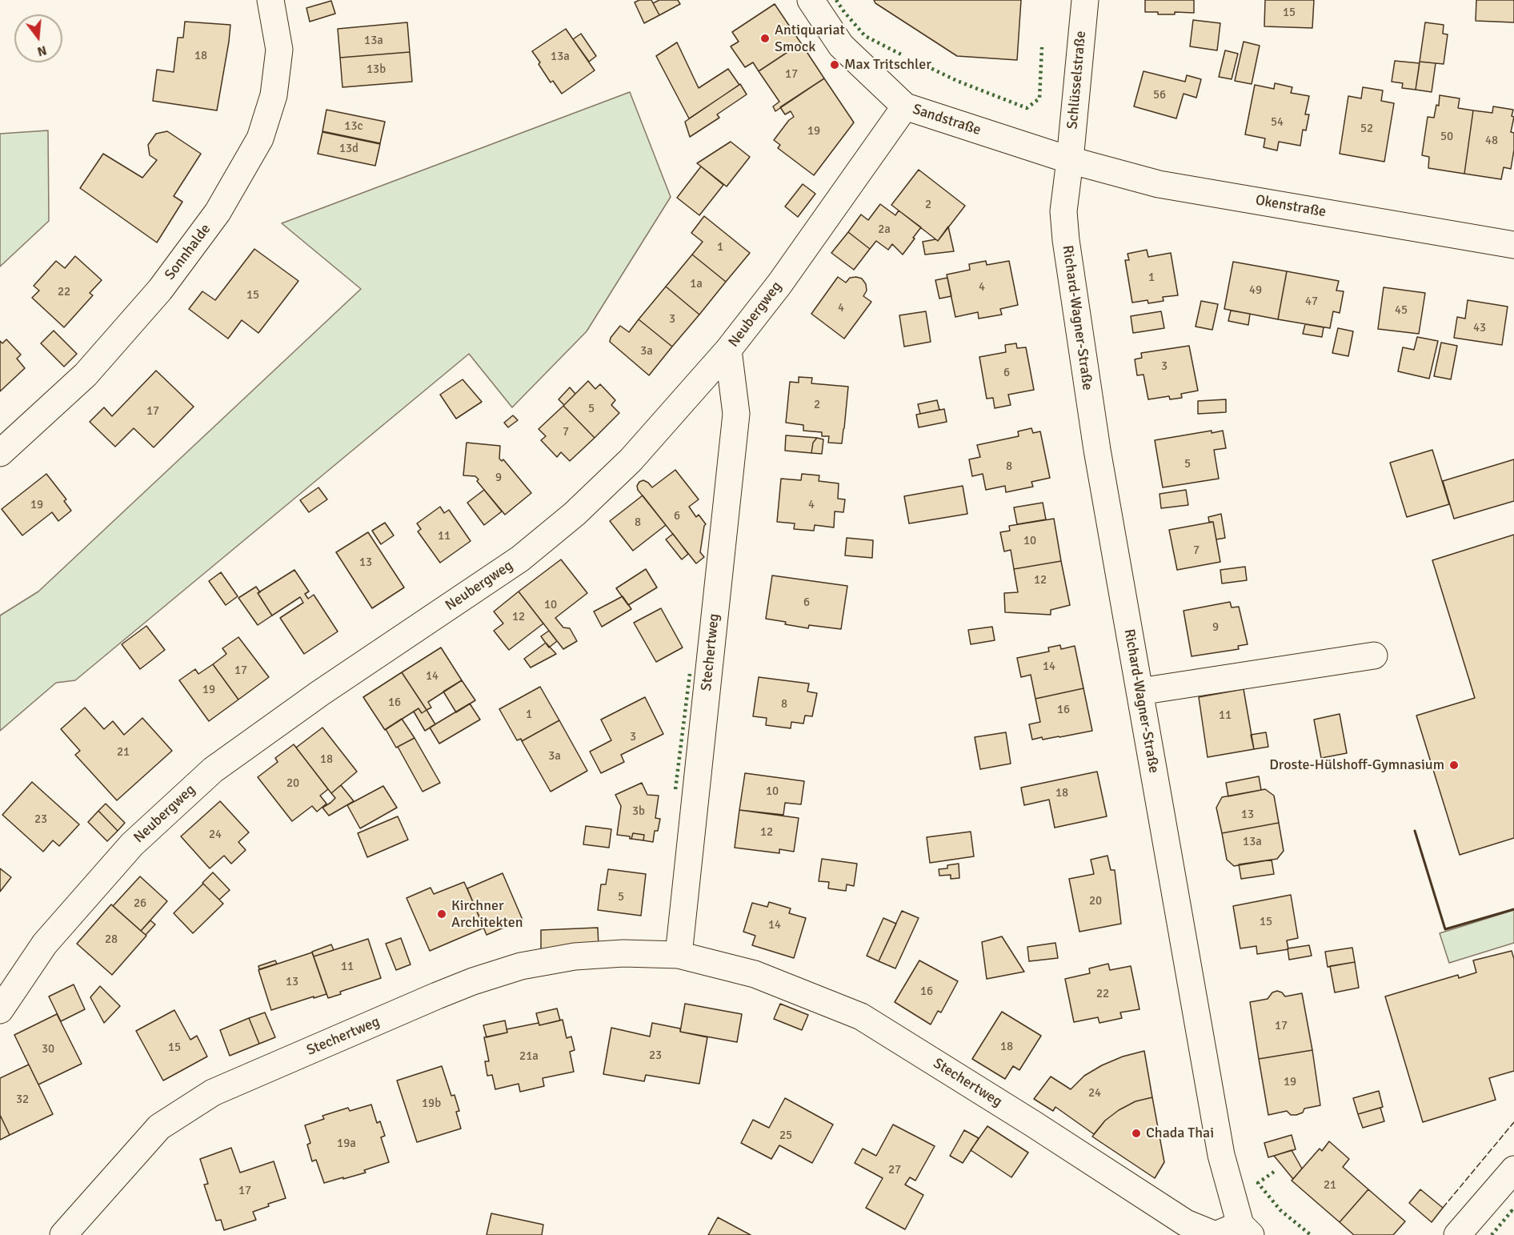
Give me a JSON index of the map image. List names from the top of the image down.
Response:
{
  "streets": {
    "street": [
      "Schlüsselstraße",
      "Sandstraße",
      "Okenstraße",
      "Sonnhalde",
      "Neubergweg",
      "Richard-Wagner-Straße",
      "Stechertweg"
    ]
  },
  "crossings": [
    ["Schlüsselstraße", "Sandstraße"],
    ["Schlüsselstraße", "Okenstraße"],
    ["Schlüsselstraße", "Richard-Wagner-Straße"],
    ["Sandstraße", "Okenstraße"],
    ["Sandstraße", "Neubergweg"],
    ["Sandstraße", "Richard-Wagner-Straße"],
    ["Okenstraße", "Richard-Wagner-Straße"],
    ["Neubergweg", "Stechertweg"],
    ["Richard-Wagner-Straße", "Stechertweg"]
  ],
  "places": [
    "Antiquariat Smock",
    "Max Tritschler",
    "Droste-Hülshoff-Gymnasium",
    "Kirchner Architekten",
    "Chada Thai"
  ],
  "house_numbers": [
    "15",
    "13a",
    "18",
    "13a",
    "13b",
    "17",
    "56",
    "54",
    "13c",
    "52",
    "19",
    "50",
    "48",
    "13d",
    "2",
    "2a",
    "1",
    "1",
    "1a",
    "4",
    "49",
    "22",
    "15",
    "47",
    "4",
    "45",
    "3",
    "43",
    "3a",
    "3",
    "6",
    "2",
    "5",
    "17",
    "7",
    "5",
    "8",
    "9",
    "19",
    "4",
    "6",
    "8",
    "11",
    "10",
    "7",
    "13",
    "12",
    "6",
    "10",
    "12",
    "9",
    "14",
    "17",
    "14",
    "19",
    "16",
    "8",
    "16",
    "1",
    "11",
    "3",
    "21",
    "3a",
    "18",
    "20",
    "10",
    "18",
    "3b",
    "13",
    "23",
    "12",
    "24",
    "13a",
    "5",
    "20",
    "26",
    "15",
    "14",
    "28",
    "11",
    "13",
    "16",
    "22",
    "17",
    "18",
    "15",
    "30",
    "23",
    "21a",
    "19",
    "24",
    "32",
    "19b",
    "25",
    "19a",
    "27",
    "21",
    "17"
  ],
  "north": "bottom"
}
